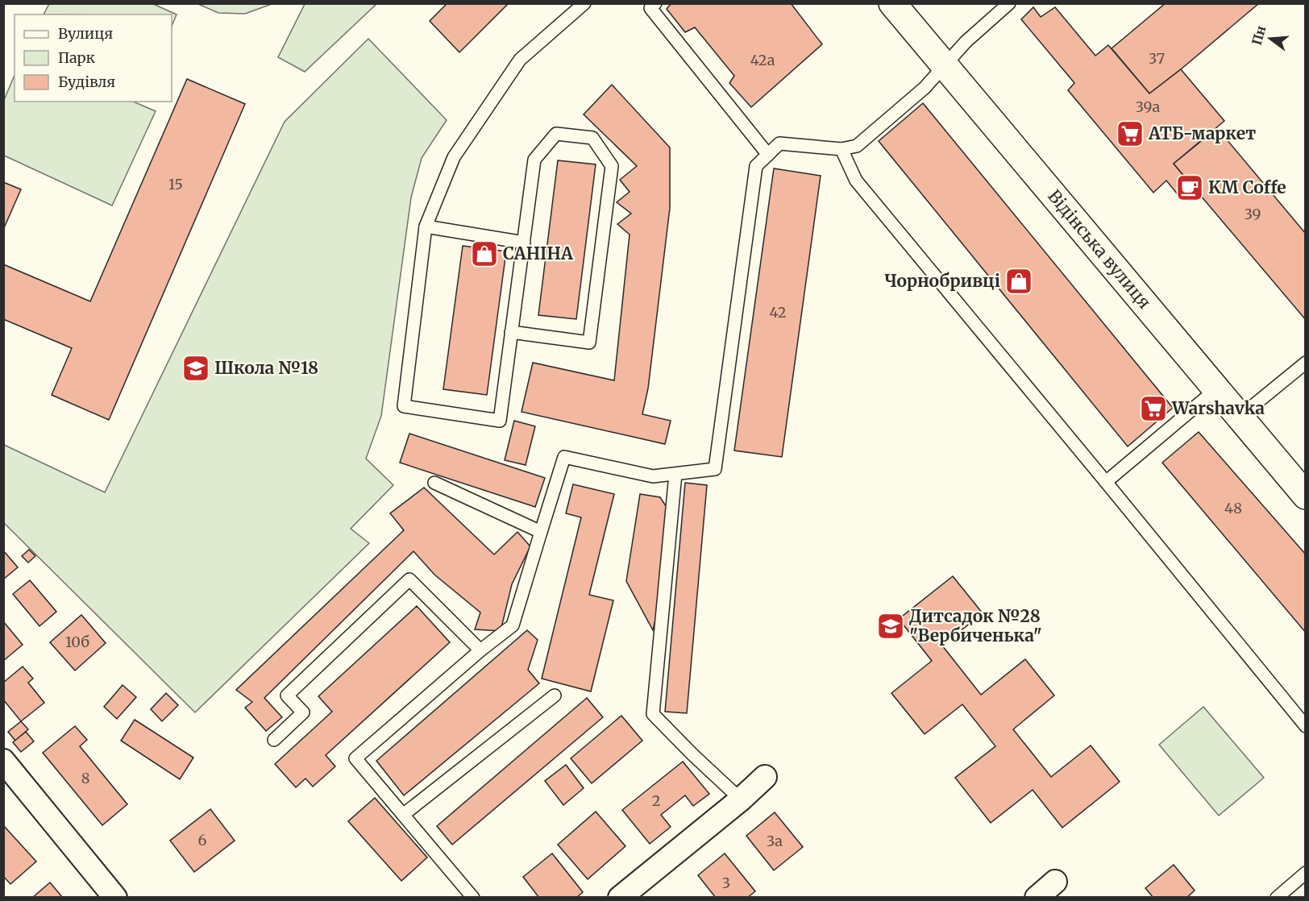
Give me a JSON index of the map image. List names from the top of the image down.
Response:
{
  "streets": {
    "main road": ["Відінська вулиця"]
  },
  "places": {
    "supermarket": ["АТБ-маркет", "Warshavka"],
    "cafe": ["KM Coffe"],
    "shop": ["САНІНА", "Чорнобривці"],
    "school or university": ["Школа №18", "Дитсадок №28 \"Вербиченька\""]
  },
  "house_numbers": [
    "37",
    "42а",
    "39а",
    "15",
    "39",
    "42",
    "48",
    "10б",
    "8",
    "2",
    "6",
    "3а",
    "3"
  ],
  "legend": ["Вулиця", "Парк", "Будівля"],
  "north": "left"
}
